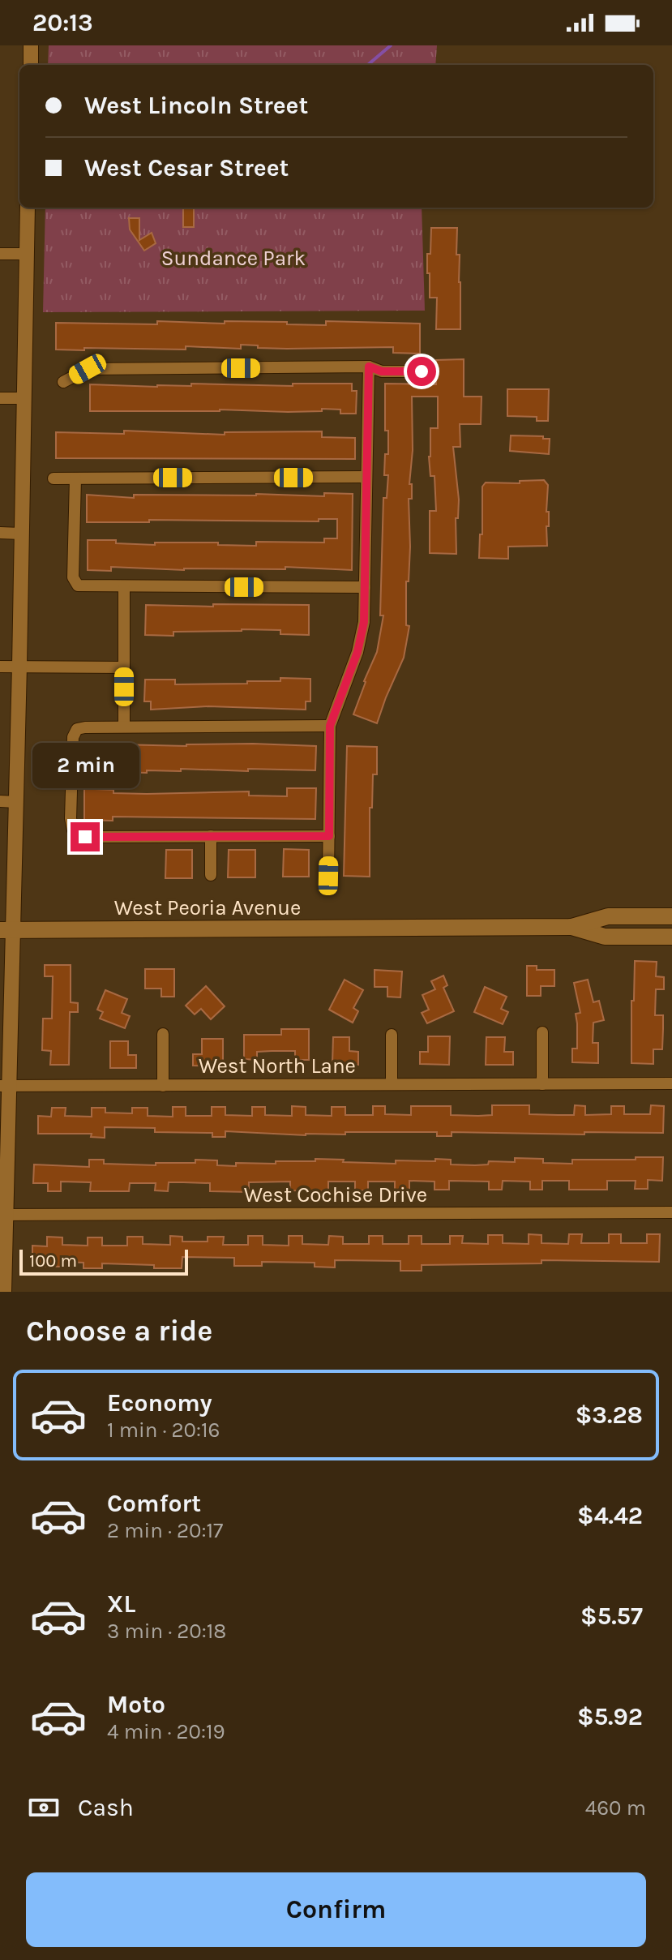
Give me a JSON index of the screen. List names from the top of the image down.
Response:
{
  "streets": {
    "main road": ["West Peoria Avenue"],
    "street": ["West North Lane", "West Cochise Drive"]
  },
  "parks": ["Sundance Park"],
  "scale_bar": "100 m",
  "page": {
    "status": "20:13",
    "banner": ["West Lincoln Street", "West Cesar Street"],
    "bubble": "2 min",
    "scale": "100 m",
    "heading": "Choose a ride",
    "list": [
      {
        "name": "Economy",
        "note": "1 min · 20:16",
        "value": "$3.28"
      },
      {
        "name": "Comfort",
        "note": "2 min · 20:17",
        "value": "$4.42"
      },
      {
        "name": "XL",
        "note": "3 min · 20:18",
        "value": "$5.57"
      },
      {
        "name": "Moto",
        "note": "4 min · 20:19",
        "value": "$5.92"
      }
    ],
    "pay": ["Cash", "460 m"],
    "buttons": "Confirm"
  }
}
